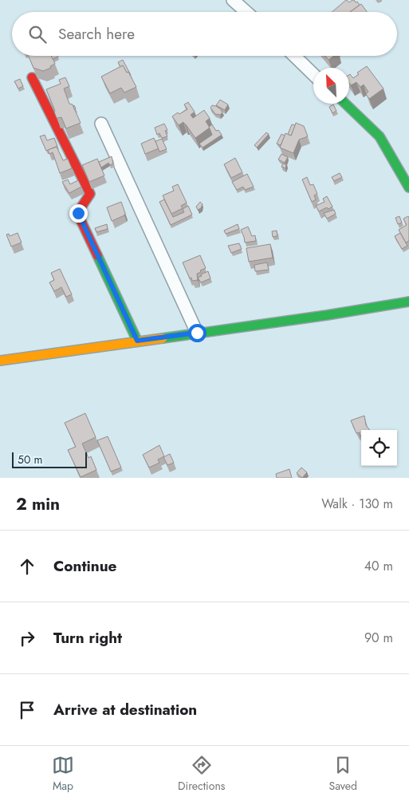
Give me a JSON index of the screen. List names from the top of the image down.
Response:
{
  "scale_bar": "50 m",
  "north": "top left",
  "page": {
    "search": "Search here",
    "scale": "50 m",
    "heading": ["2 min", "Walk · 130 m"],
    "list": [
      ["Continue", "40 m"],
      ["Turn right", "90 m"],
      "Arrive at destination"
    ],
    "nav": ["Map", "Directions", "Saved"]
  }
}
